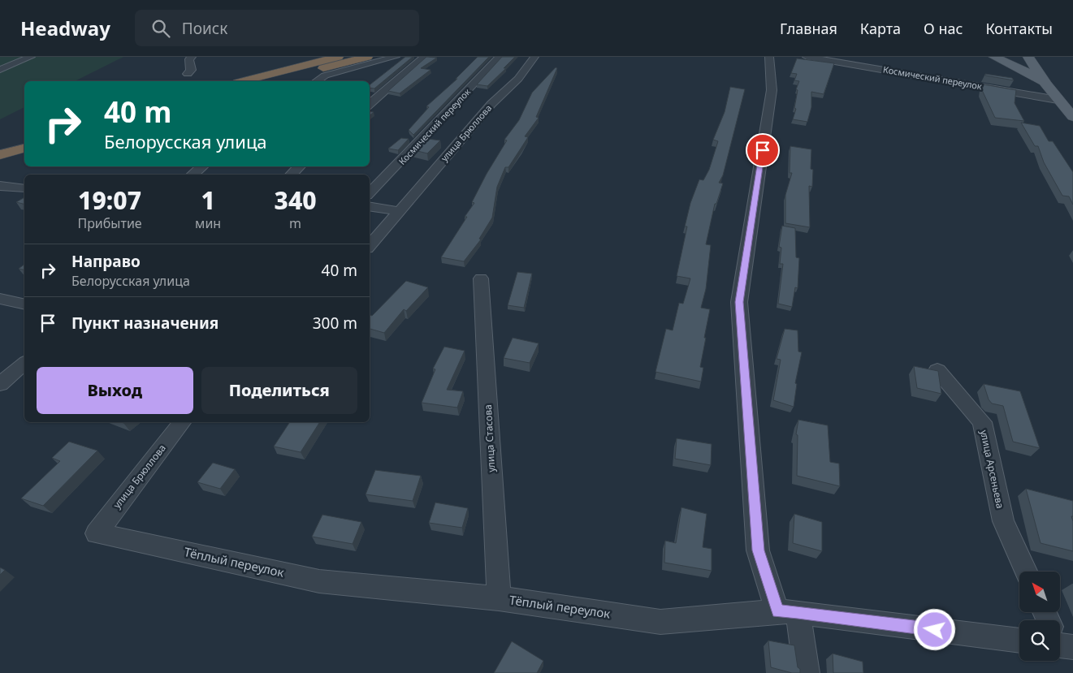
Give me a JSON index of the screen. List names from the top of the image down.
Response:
{
  "streets": {
    "street": [
      "Космический переулок",
      "улица Брюллова",
      "улица Стасова",
      "улица Арсеньева",
      "Тёплый переулок"
    ]
  },
  "crossings": [
    ["улица Брюллова", "Тёплый переулок"],
    ["улица Стасова", "Тёплый переулок"]
  ],
  "north": "top left",
  "page": {
    "header": "Headway",
    "search": "Поиск",
    "nav": [
      "Главная",
      "Карта",
      "О нас",
      "Контакты"
    ],
    "turn": ["40 m", "Белорусская улица"],
    "eta": [
      "19:07",
      "Прибытие",
      "1",
      "мин",
      "340",
      "m"
    ],
    "list": [
      {
        "name": "Направо",
        "note": "Белорусская улица",
        "value": "40 m"
      },
      {
        "name": "Пункт назначения",
        "value": "300 m"
      }
    ],
    "buttons": ["Выход", "Поделиться"]
  }
}
